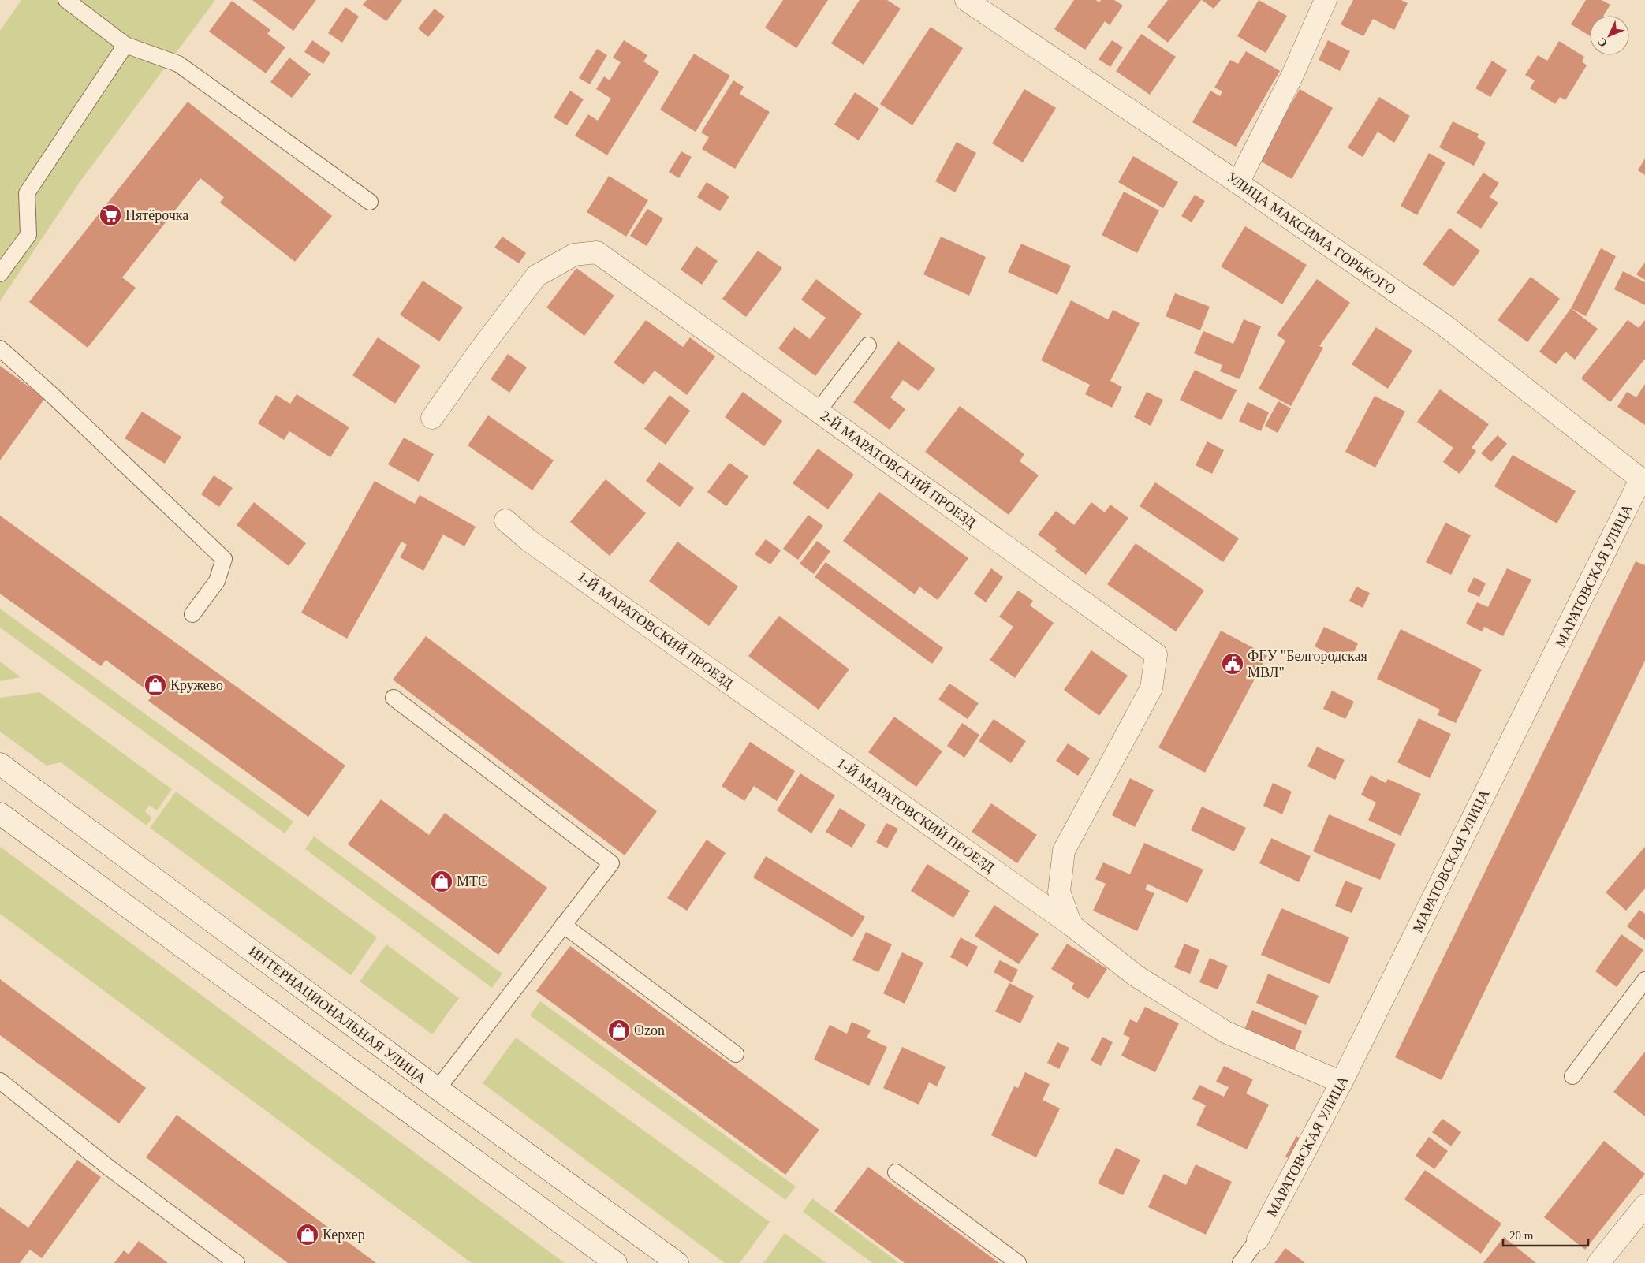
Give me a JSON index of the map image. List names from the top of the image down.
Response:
{
  "streets": {
    "street": [
      "УЛИЦА МАКСИМА ГОРЬКОГО",
      "2-Й МАРАТОВСКИЙ ПРОЕЗД",
      "МАРАТОВСКАЯ УЛИЦА",
      "1-Й МАРАТОВСКИЙ ПРОЕЗД",
      "ИНТЕРНАЦИОНАЛЬНАЯ УЛИЦА"
    ]
  },
  "crossings": [
    ["УЛИЦА МАКСИМА ГОРЬКОГО", "МАРАТОВСКАЯ УЛИЦА"],
    ["2-Й МАРАТОВСКИЙ ПРОЕЗД", "1-Й МАРАТОВСКИЙ ПРОЕЗД"],
    ["МАРАТОВСКАЯ УЛИЦА", "1-Й МАРАТОВСКИЙ ПРОЕЗД"]
  ],
  "places": {
    "supermarket": ["Пятёрочка"],
    "public building": ["ФГУ \"Белгородская МВЛ\""],
    "shop": [
      "Кружево",
      "МТС",
      "Ozon",
      "Керхер"
    ]
  },
  "scale_bar": "20 m",
  "north": "bottom left"
}
